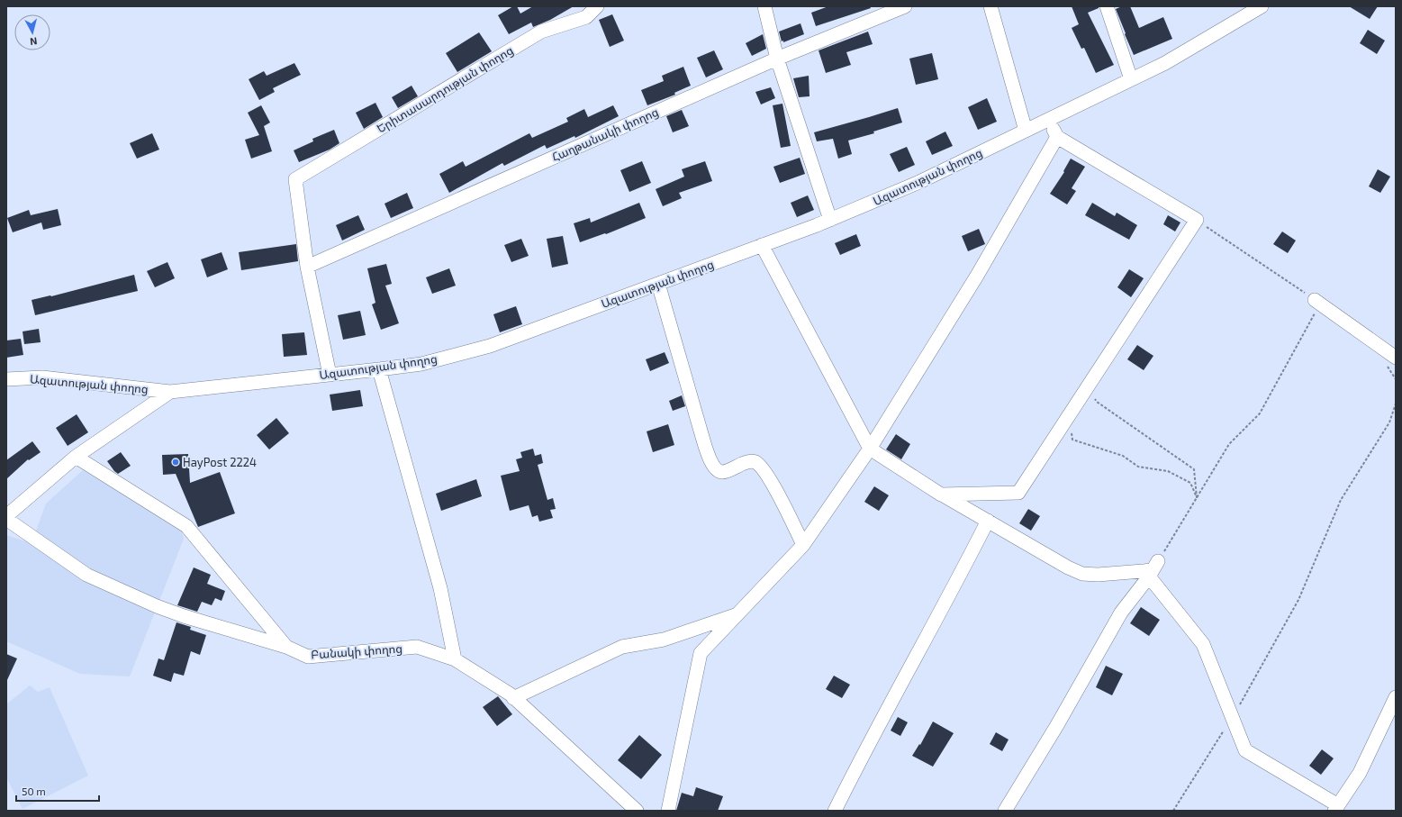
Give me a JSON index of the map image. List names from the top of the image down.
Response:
{
  "streets": {
    "street": [
      "Երիտասարդության փողոց",
      "Հաղթանակի փողոց",
      "Ազատության փողոց",
      "Բանակի փողոց"
    ]
  },
  "crossings": [
    ["Երիտասարդության փողոց", "Հաղթանակի փողոց"]
  ],
  "places": ["HayPost 2224"],
  "scale_bar": "50 m",
  "north": "bottom"
}
